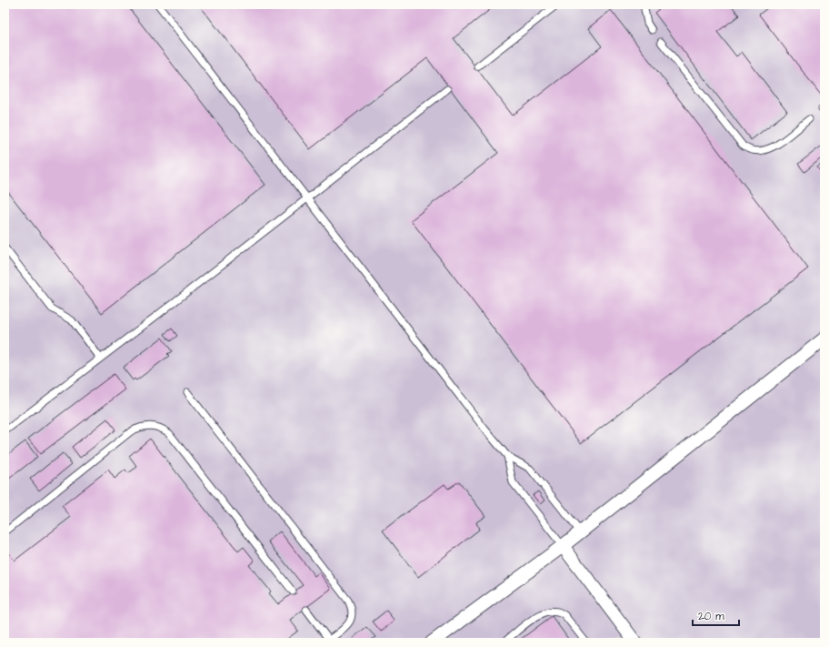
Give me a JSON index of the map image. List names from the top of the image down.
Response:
{
  "scale_bar": "20 m"
}
